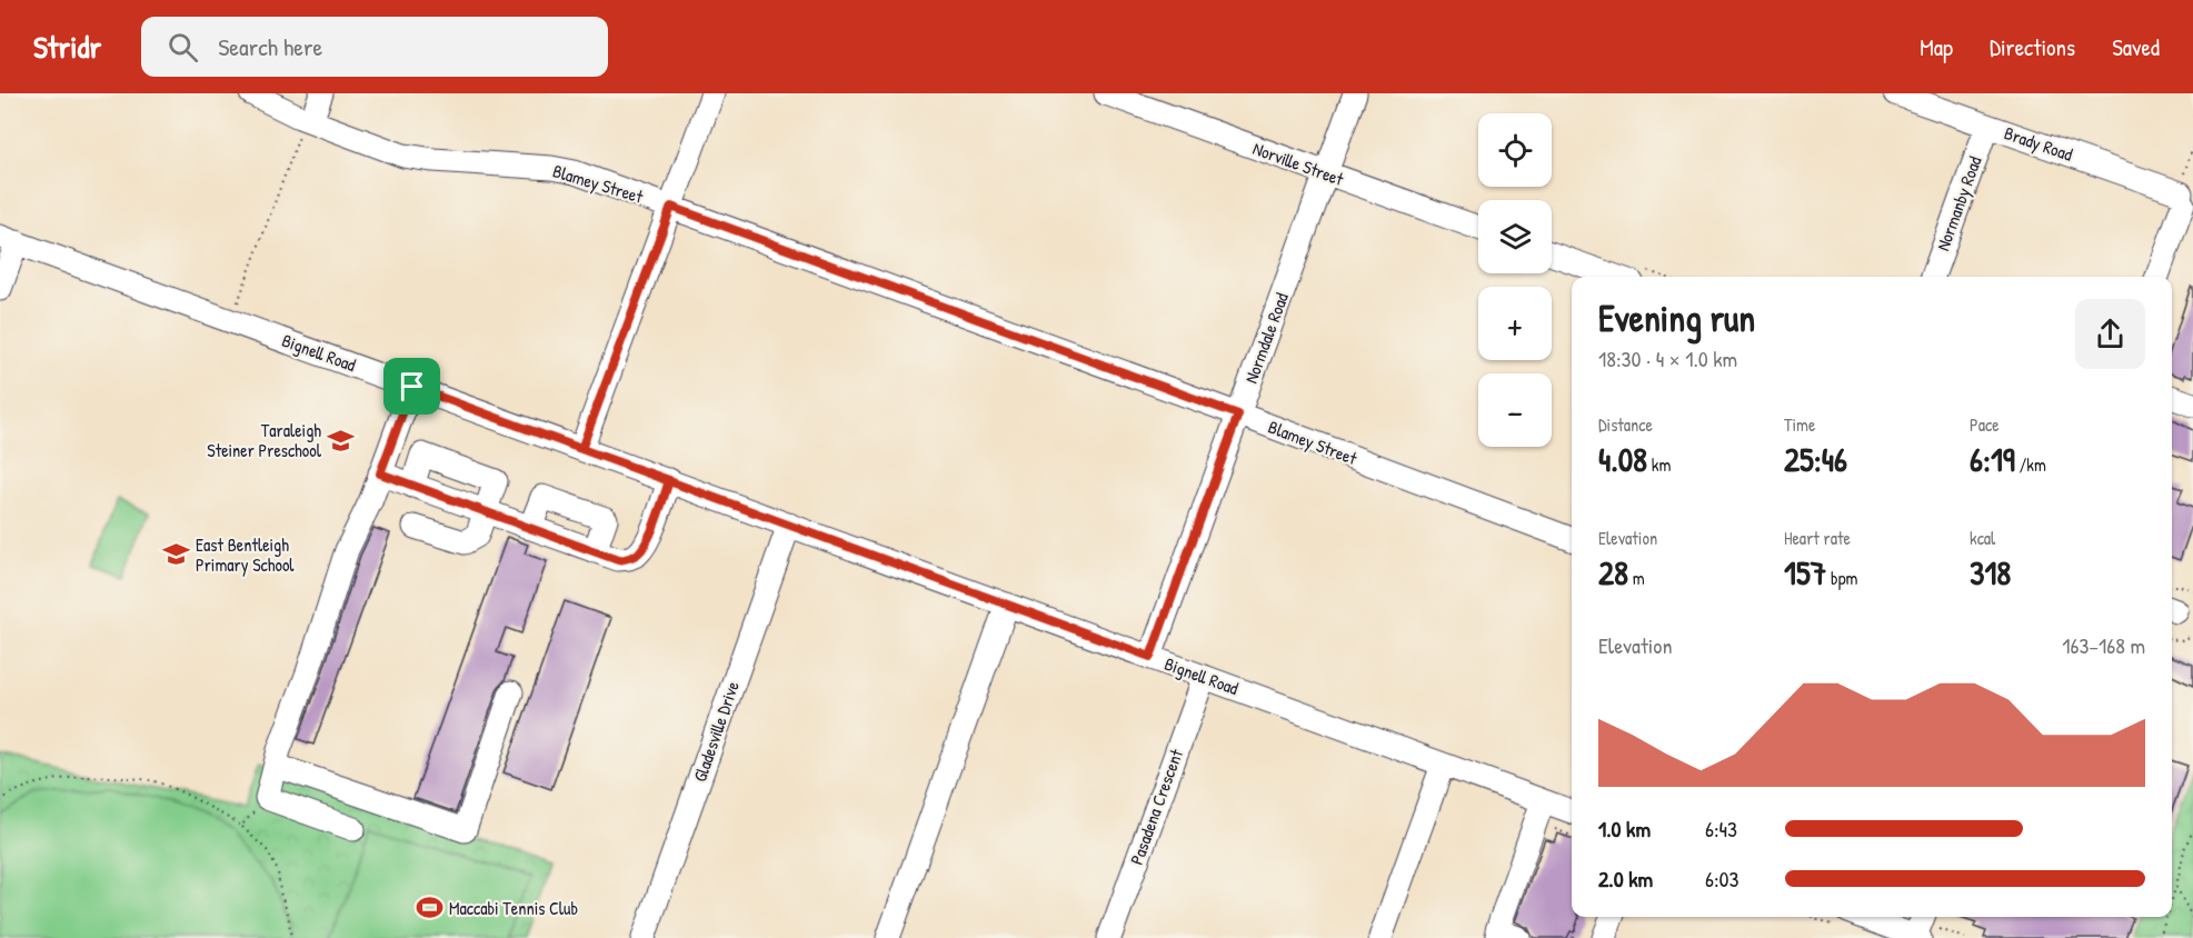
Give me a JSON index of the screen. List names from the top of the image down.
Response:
{
  "streets": {
    "street": [
      "Brady Road",
      "Norville Street",
      "Blamey Street",
      "Normanby Road",
      "Normdale Road",
      "Bignell Road",
      "Gladesville Drive",
      "Pasadena Crescent"
    ]
  },
  "crossings": [
    ["Brady Road", "Normanby Road"],
    ["Norville Street", "Normdale Road"],
    ["Blamey Street", "Normdale Road"],
    ["Normdale Road", "Bignell Road"],
    ["Bignell Road", "Gladesville Drive"],
    ["Bignell Road", "Pasadena Crescent"]
  ],
  "places": {
    "school or university": ["Taraleigh Steiner Preschool", "East Bentleigh Primary School"],
    "sports": ["Maccabi Tennis Club"]
  },
  "page": {
    "header": "Stridr",
    "search": "Search here",
    "nav": ["Map", "Directions", "Saved"],
    "map_buttons": ["+", "−"],
    "heading": ["Evening run", "18:30 · 4 × 1.0 km"],
    "stats": [
      ["Distance", "4.08 km"],
      ["Time", "25:46"],
      ["Pace", "6:19 /km"],
      ["Elevation", "28 m"],
      ["Heart rate", "157 bpm"],
      ["kcal", "318"]
    ],
    "chart": ["Elevation", "163–168 m"],
    "list": [
      {
        "name": "1.0 km",
        "note": "6:43"
      },
      {
        "name": "2.0 km",
        "note": "6:03"
      }
    ]
  }
}
